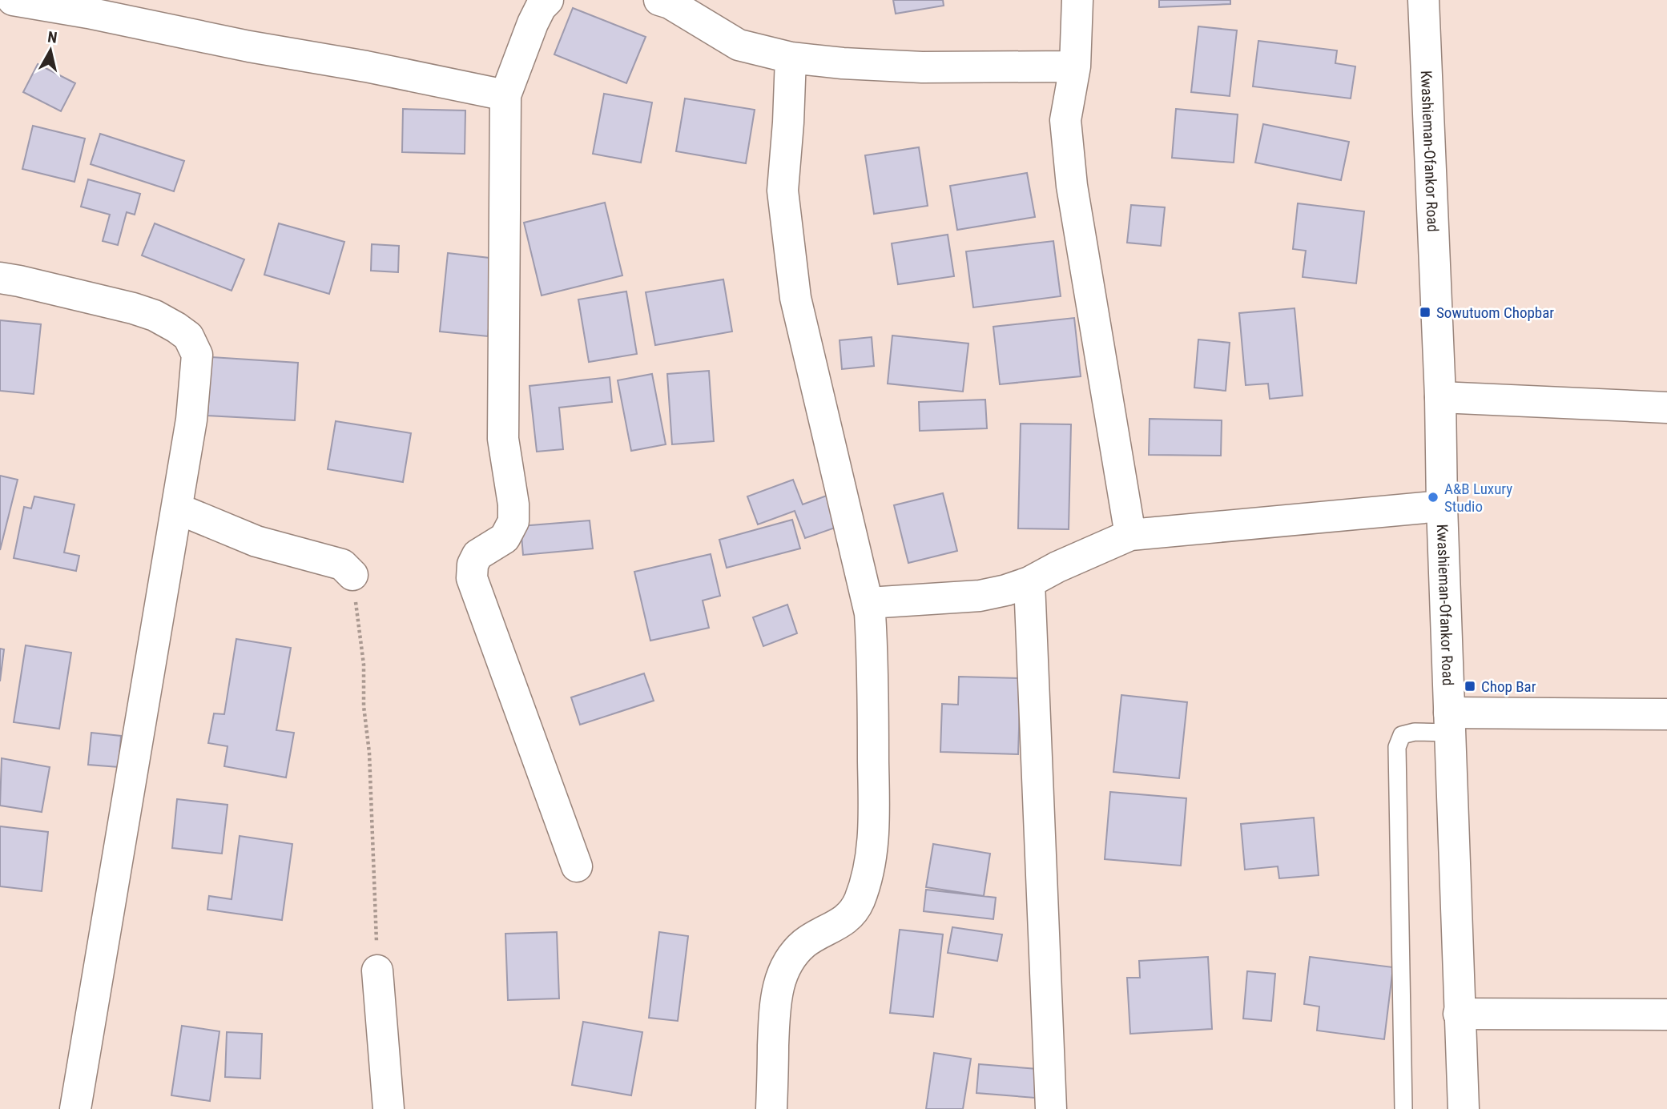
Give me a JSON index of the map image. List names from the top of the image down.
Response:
{
  "streets": {
    "street": ["Kwashieman-Ofankor Road"]
  },
  "places": {
    "transit": ["Sowutuom Chopbar", "Chop Bar"],
    "other": ["A&B Luxury Studio"]
  },
  "north": "top"
}
